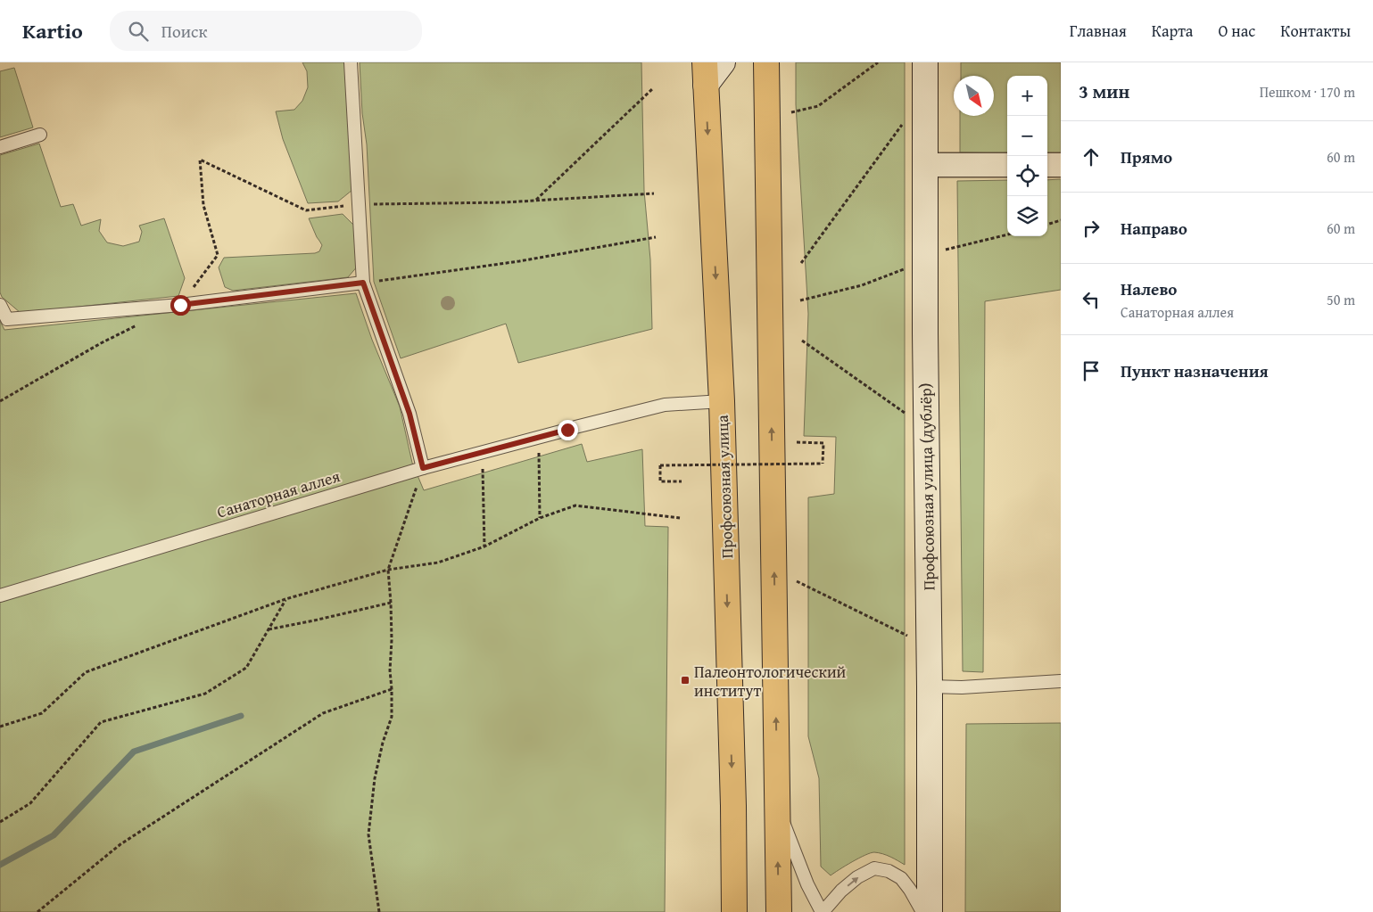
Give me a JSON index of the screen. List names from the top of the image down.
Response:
{
  "streets": {
    "main road": ["Профсоюзная улица"],
    "street": ["Профсоюзная улица (дублёр)"],
    "lane": ["Санаторная аллея"]
  },
  "crossings": [
    ["Профсоюзная улица", "Санаторная аллея"]
  ],
  "places": {
    "transit": ["Палеонтологический институт"]
  },
  "north": "bottom right",
  "page": {
    "header": "Kartio",
    "search": "Поиск",
    "nav": [
      "Главная",
      "Карта",
      "О нас",
      "Контакты"
    ],
    "heading": ["3 мин", "Пешком · 170 m"],
    "map_buttons": ["+", "−"],
    "list": [
      ["Прямо", "60 m"],
      ["Направо", "60 m"],
      ["Налево", "Санаторная аллея", "50 m"],
      "Пункт назначения"
    ]
  }
}
